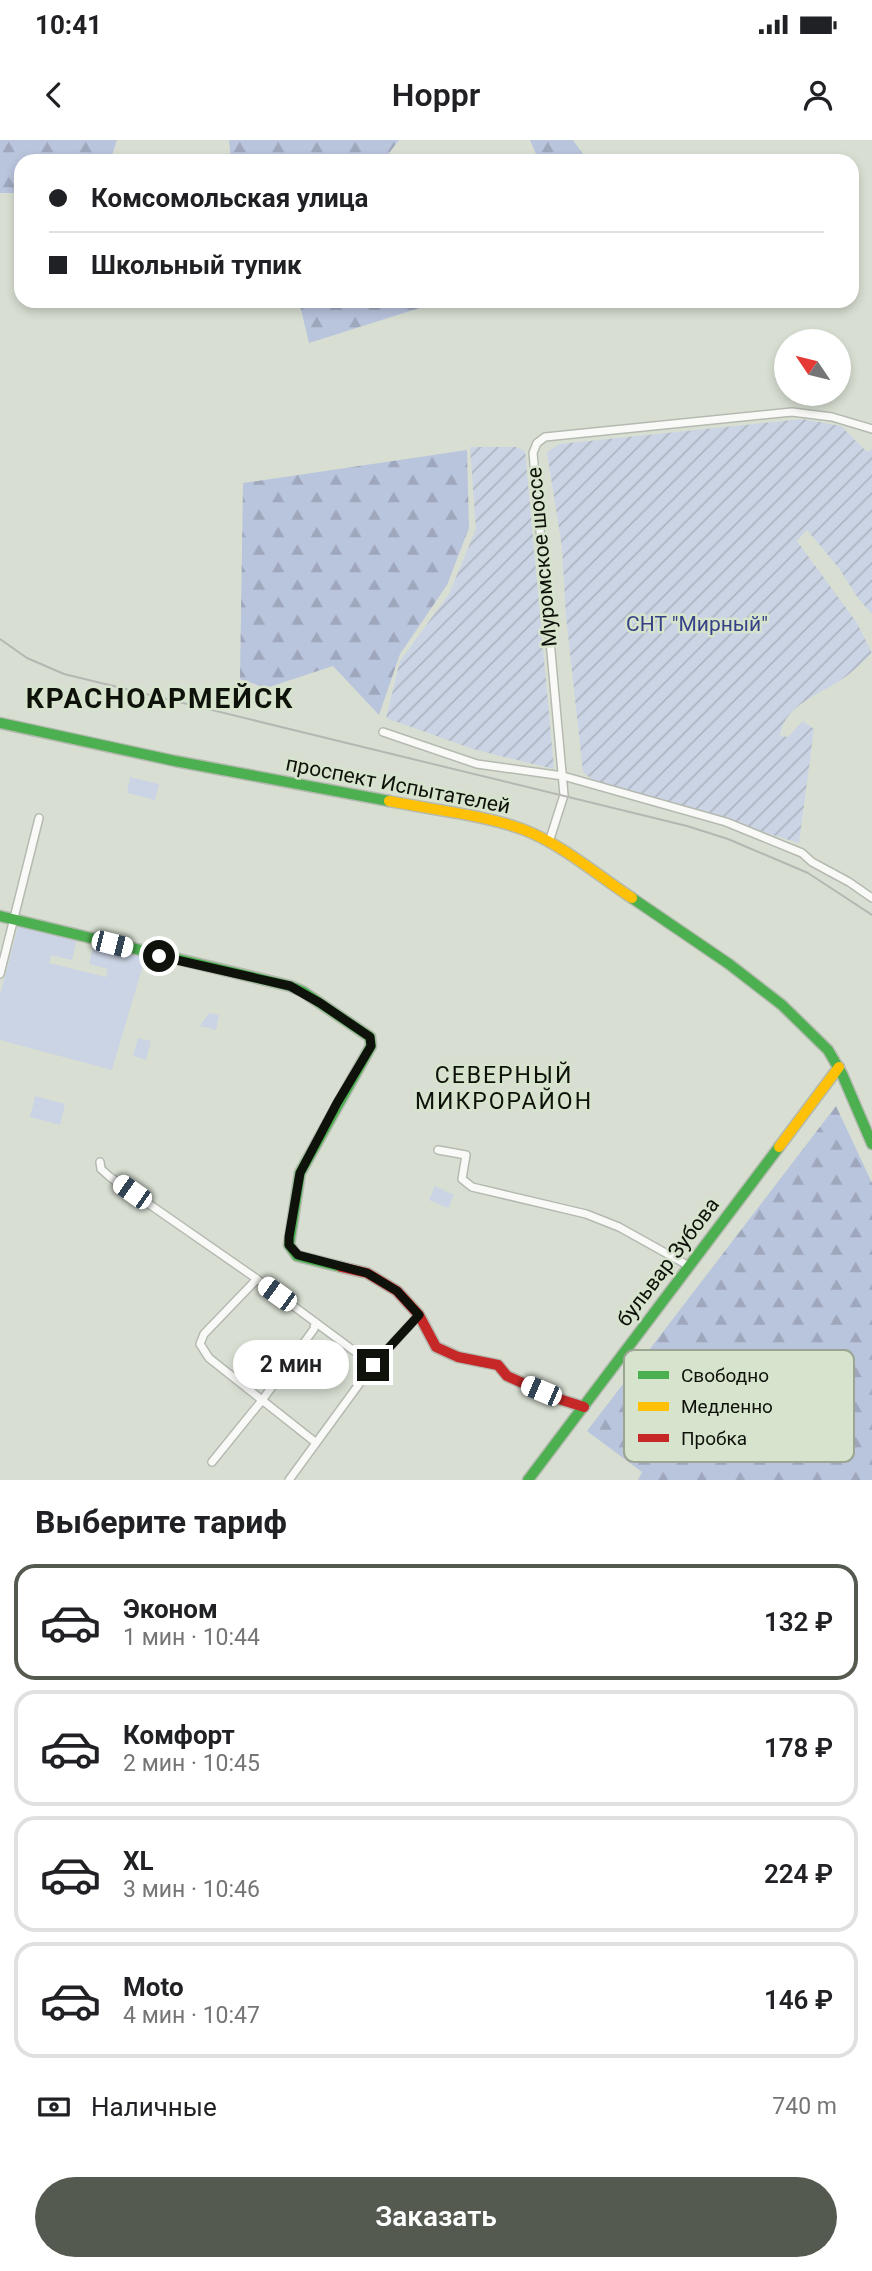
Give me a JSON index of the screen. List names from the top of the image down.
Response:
{
  "streets": {
    "street": ["Муромское шоссе", "проспект Испытателей", "бульвар Зубова"]
  },
  "crossings": [
    ["Муромское шоссе", "проспект Испытателей"],
    ["проспект Испытателей", "бульвар Зубова"]
  ],
  "districts": ["КРАСНОАРМЕЙСК", "СЕВЕРНЫЙ МИКРОРАЙОН"],
  "parks": ["СНТ \"Мирный\""],
  "legend": ["Свободно", "Медленно", "Пробка"],
  "north": "top left",
  "page": {
    "status": "10:41",
    "header": "Hoppr",
    "banner": ["Комсомольская улица", "Школьный тупик"],
    "bubble": "2 мин",
    "heading": "Выберите тариф",
    "list": [
      {
        "name": "Эконом",
        "note": "1 мин · 10:44",
        "value": "132 ₽"
      },
      {
        "name": "Комфорт",
        "note": "2 мин · 10:45",
        "value": "178 ₽"
      },
      {
        "name": "XL",
        "note": "3 мин · 10:46",
        "value": "224 ₽"
      },
      {
        "name": "Moto",
        "note": "4 мин · 10:47",
        "value": "146 ₽"
      }
    ],
    "pay": ["Наличные", "740 m"],
    "buttons": "Заказать"
  }
}
